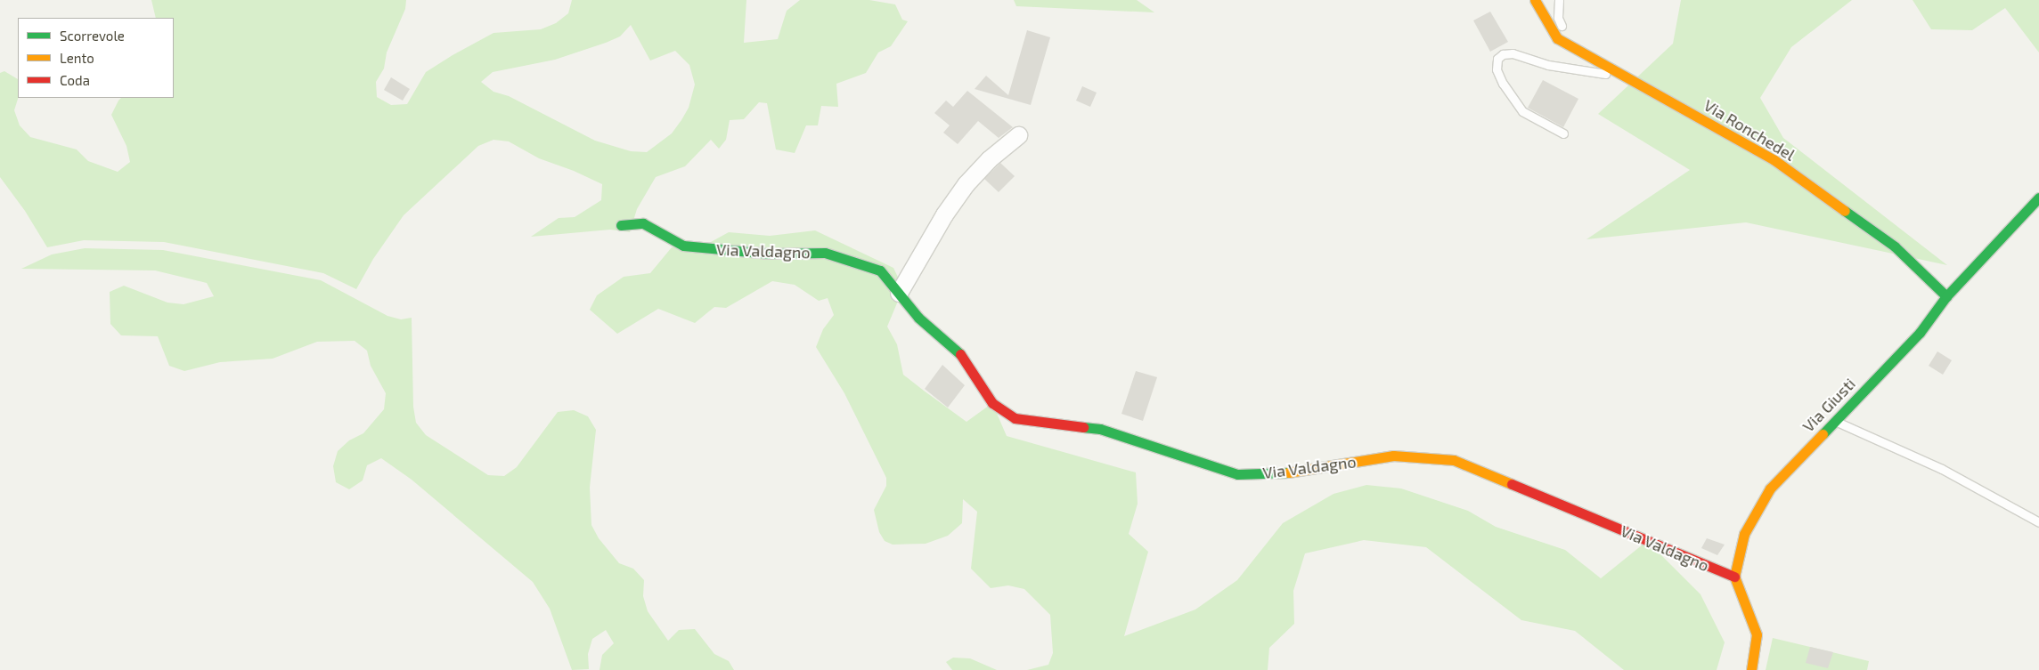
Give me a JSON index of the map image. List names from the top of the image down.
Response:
{
  "streets": {
    "street": ["Via Ronchedel", "Via Valdagno", "Via Giusti"]
  },
  "crossings": [
    ["Via Ronchedel", "Via Giusti"],
    ["Via Valdagno", "Via Giusti"]
  ],
  "legend": ["Scorrevole", "Lento", "Coda"]
}
